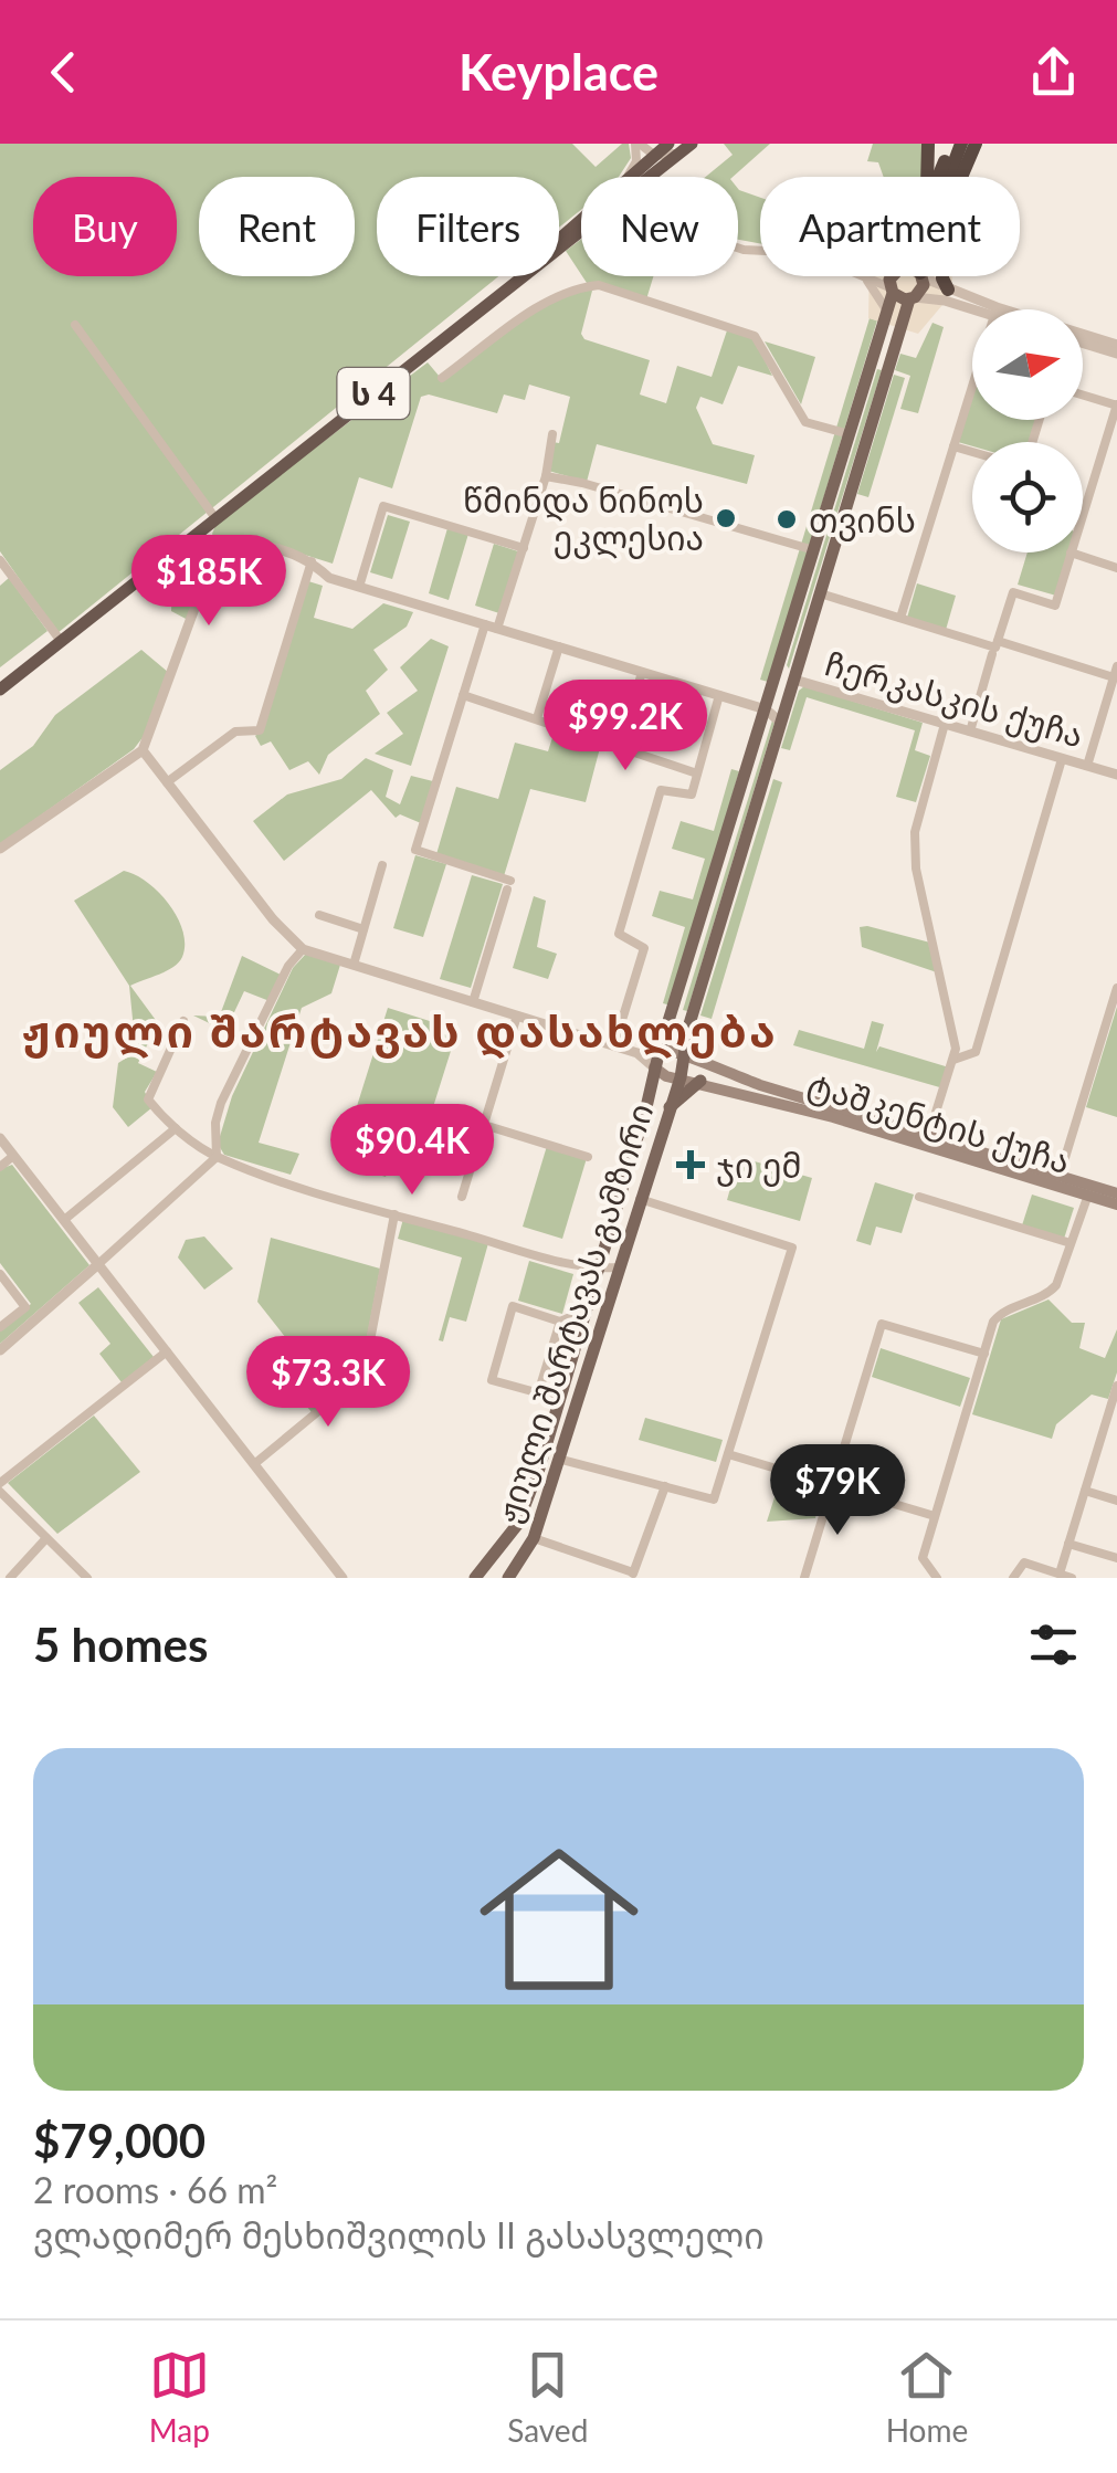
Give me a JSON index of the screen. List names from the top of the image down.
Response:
{
  "streets": {
    "highway": ["ს 4"],
    "main road": ["ტაშკენტის ქუჩა", "ჟიული შარტავას გამზირი"],
    "street": ["ჩერკასკის ქუჩა"]
  },
  "crossings": [
    ["ჩერკასკის ქუჩა", "ჟიული შარტავას გამზირი"],
    ["ტაშკენტის ქუჩა", "ჟიული შარტავას გამზირი"]
  ],
  "districts": ["ჟიული შარტავას დასახლება"],
  "places": {
    "other": ["წმინდა ნინოს ეკლესია", "თვინს"],
    "health": ["ჯი ემ"]
  },
  "north": "right",
  "page": {
    "header": "Keyplace",
    "chip": [
      "Buy",
      "Rent",
      "Filters",
      "New",
      "Apartment"
    ],
    "price": [
      "$185K",
      "$99.2K",
      "$90.4K",
      "$73.3K",
      "$79K"
    ],
    "heading": "5 homes",
    "list": [
      {
        "name": "$79,000",
        "note": "2 rooms · 66 m² · ვლადიმერ მესხიშვილის II გასასვლელი"
      }
    ],
    "tabs": ["Map", "Saved", "Home"]
  }
}
